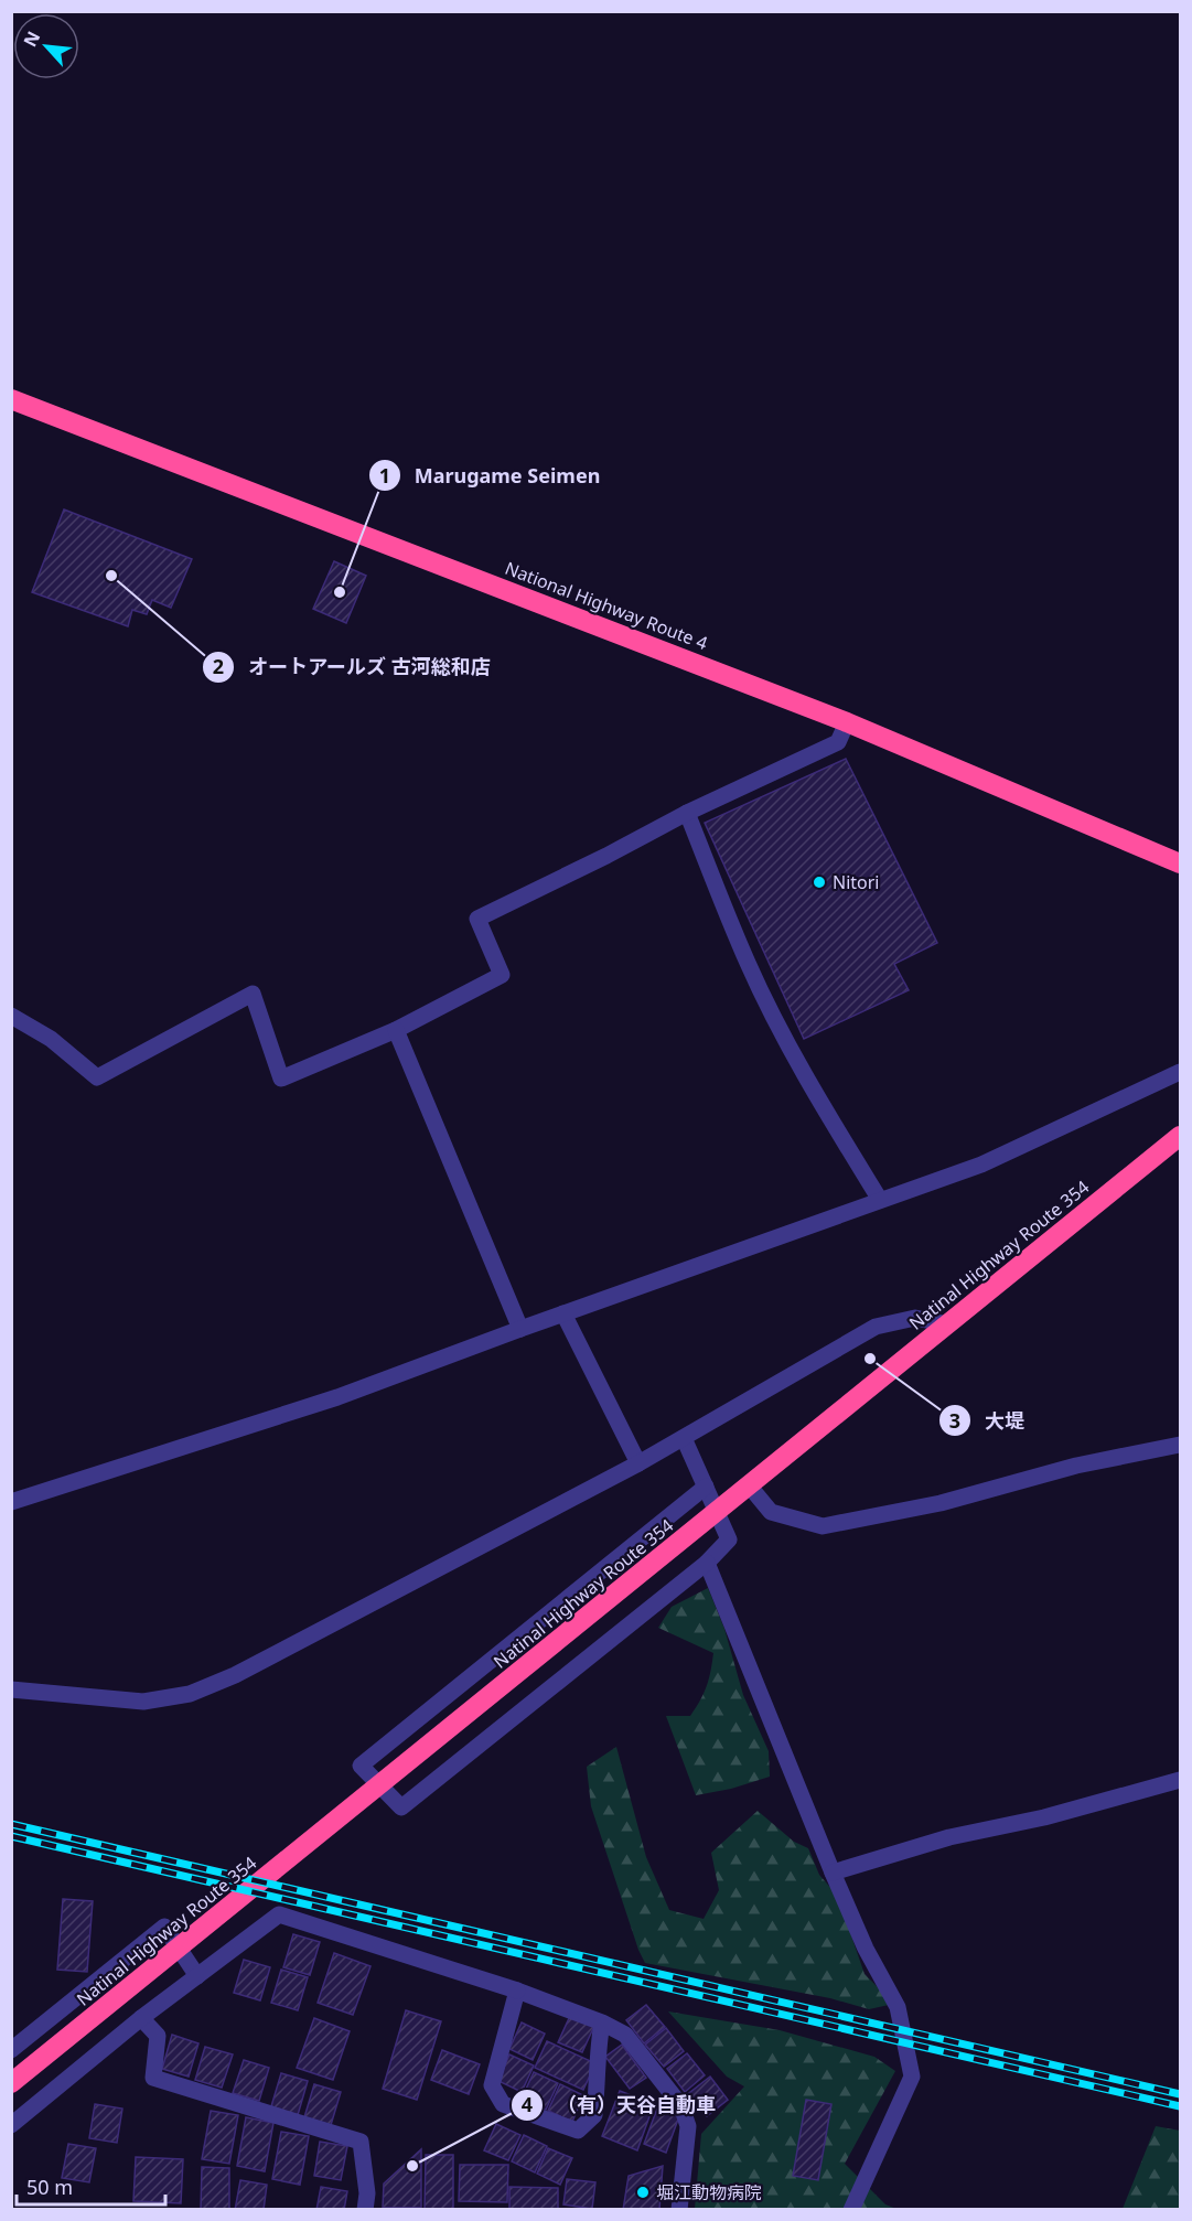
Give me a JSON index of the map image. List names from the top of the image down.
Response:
{
  "streets": {
    "highway": ["National Highway Route 4", "Natinal Highway Route 354"]
  },
  "places": [
    "オートアールズ 古河総和店",
    "Marugame Seimen",
    "Nitori",
    "大堤",
    "（有）天谷自動車",
    "堀江動物病院"
  ],
  "scale_bar": "50 m",
  "north": "top left"
}
